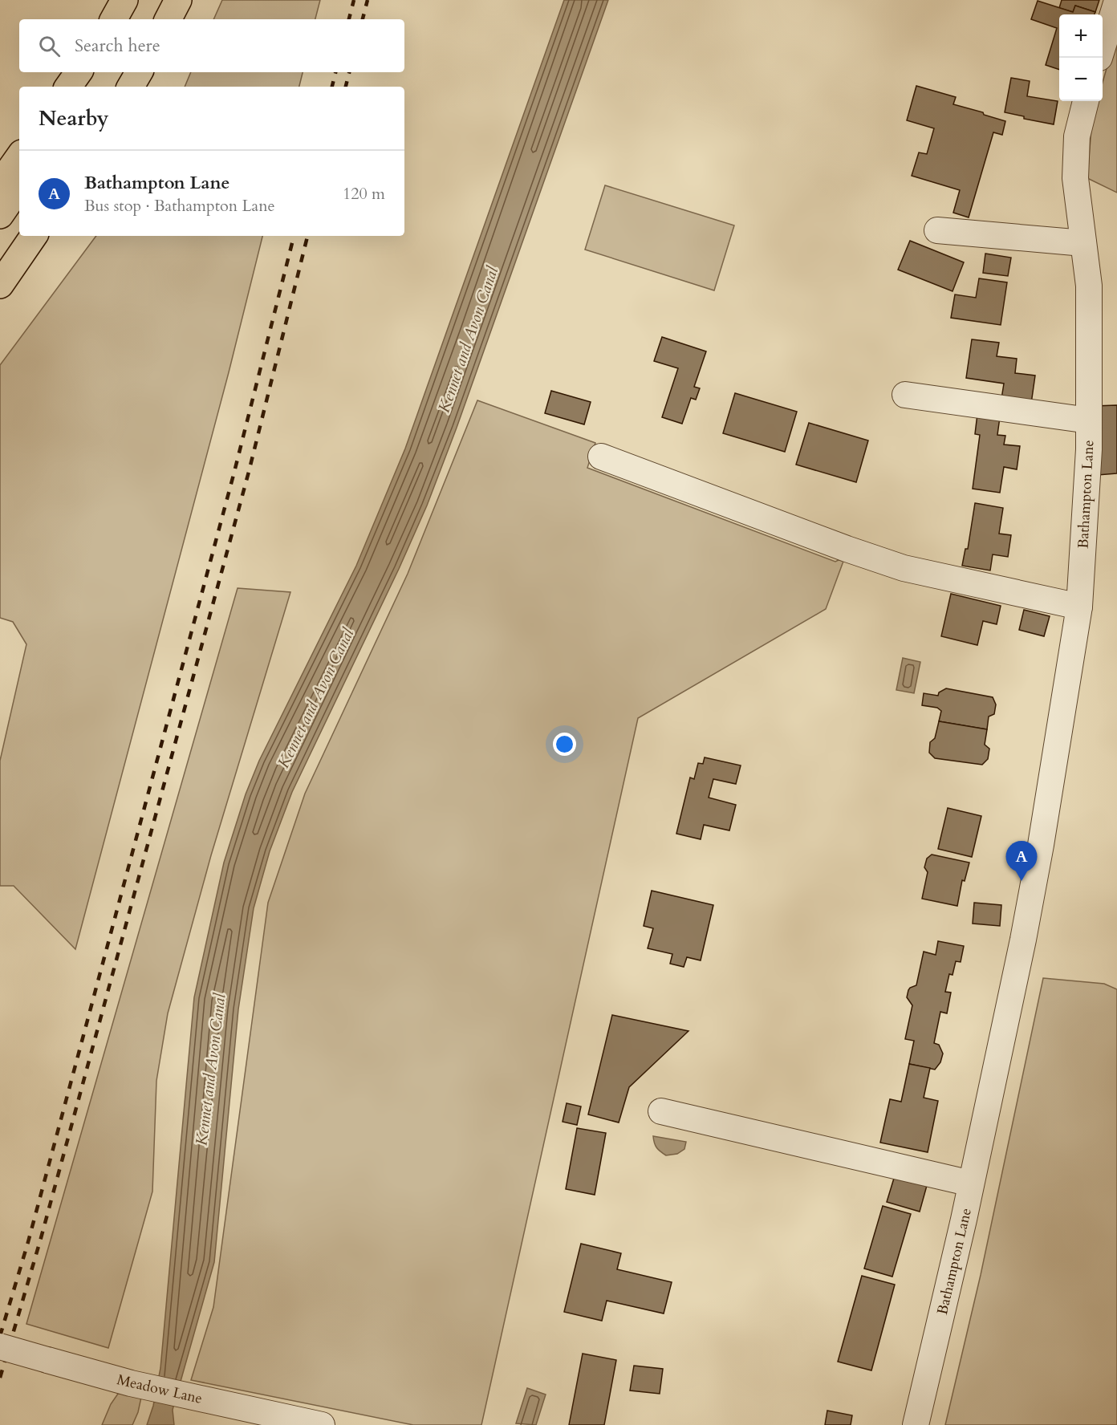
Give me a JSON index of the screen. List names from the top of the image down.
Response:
{
  "streets": {
    "street": ["Bathampton Lane", "Meadow Lane"]
  },
  "water": ["Kennet and Avon Canal"],
  "page": {
    "map_buttons": ["+", "−"],
    "search": "Search here",
    "heading": "Nearby",
    "list": [
      {
        "mark": "A",
        "name": "Bathampton Lane",
        "note": "Bus stop · Bathampton Lane",
        "value": "120 m"
      }
    ],
    "pins": "A"
  }
}
